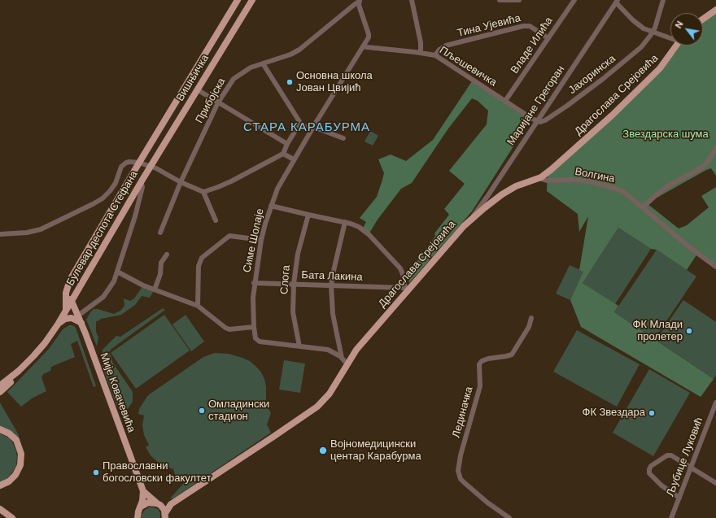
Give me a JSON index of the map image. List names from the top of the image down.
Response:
{
  "streets": {
    "main road": [
      "Вишњичка",
      "Драгослава Срејовића",
      "Булевар деспота Стефана",
      "Мије Ковачевића"
    ],
    "street": [
      "Тина Ујевића",
      "Владе Илића",
      "Пљешевичка",
      "Јахоринска",
      "Прибојска",
      "Маријане Грегоран",
      "Волгина",
      "Симе Шолаје",
      "Бата Лакина",
      "Слога",
      "Лединачка",
      "Љубице Луковић"
    ]
  },
  "crossings": [
    ["Тина Ујевића", "Владе Илића"],
    ["Тина Ујевића", "Пљешевичка"],
    ["Владе Илића", "Пљешевичка"],
    ["Пљешевичка", "Јахоринска"],
    ["Пљешевичка", "Маријане Грегоран"],
    ["Пљешевичка", "Симе Шолаје"],
    ["Јахоринска", "Маријане Грегоран"],
    ["Вишњичка", "Булевар деспота Стефана"],
    ["Драгослава Срејовића", "Маријане Грегоран"],
    ["Драгослава Срејовића", "Волгина"],
    ["Драгослава Срејовића", "Бата Лакина"],
    ["Драгослава Срејовића", "Мије Ковачевића"],
    ["Булевар деспота Стефана", "Мије Ковачевића"],
    ["Симе Шолаје", "Бата Лакина"],
    ["Симе Шолаје", "Слога"],
    ["Бата Лакина", "Слога"]
  ],
  "districts": ["СТАРА КАРАБУРМА"],
  "parks": ["Звездарска шума"],
  "places": [
    "Основна школа Јован Цвијић",
    "ФК Млади пролетер",
    "Омладински стадион",
    "ФК Звездара",
    "Војномедицински центар Карабурма",
    "Православни богословски факултет"
  ],
  "north": "top left"
}
